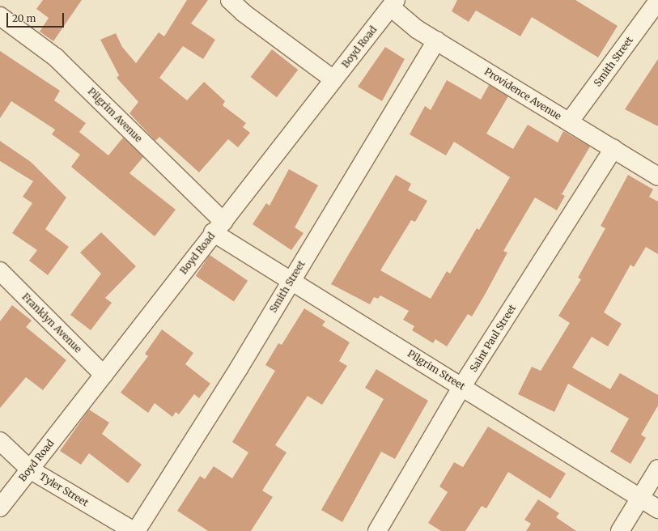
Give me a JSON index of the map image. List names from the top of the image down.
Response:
{
  "streets": {
    "street": [
      "Boyd Road",
      "Smith Street",
      "Providence Avenue",
      "Pilgrim Avenue",
      "Franklyn Avenue",
      "Saint Paul Street",
      "Pilgrim Street",
      "Tyler Street"
    ]
  },
  "crossings": [
    ["Boyd Road", "Providence Avenue"],
    ["Boyd Road", "Pilgrim Avenue"],
    ["Boyd Road", "Franklyn Avenue"],
    ["Boyd Road", "Pilgrim Street"],
    ["Boyd Road", "Tyler Street"],
    ["Smith Street", "Providence Avenue"],
    ["Smith Street", "Pilgrim Street"],
    ["Smith Street", "Tyler Street"],
    ["Providence Avenue", "Saint Paul Street"],
    ["Pilgrim Avenue", "Pilgrim Street"],
    ["Saint Paul Street", "Pilgrim Street"]
  ],
  "scale_bar": "20 m"
}
